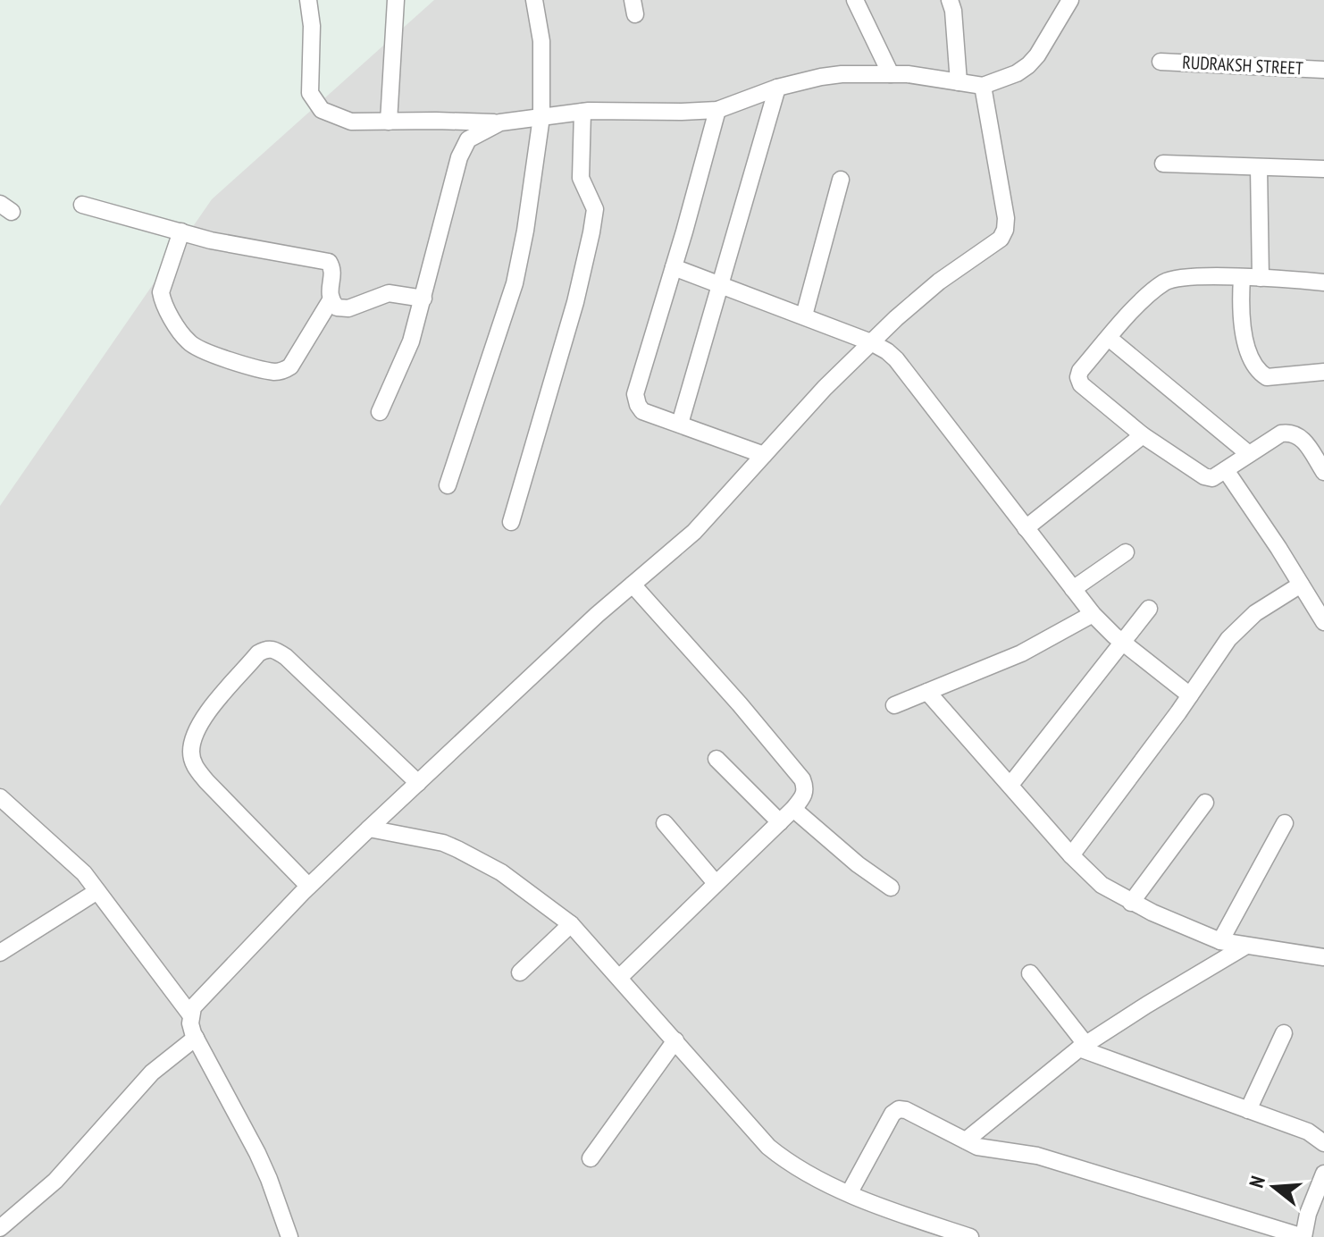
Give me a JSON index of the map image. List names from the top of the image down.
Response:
{
  "streets": {
    "street": ["RUDRAKSH STREET"]
  },
  "north": "left"
}
